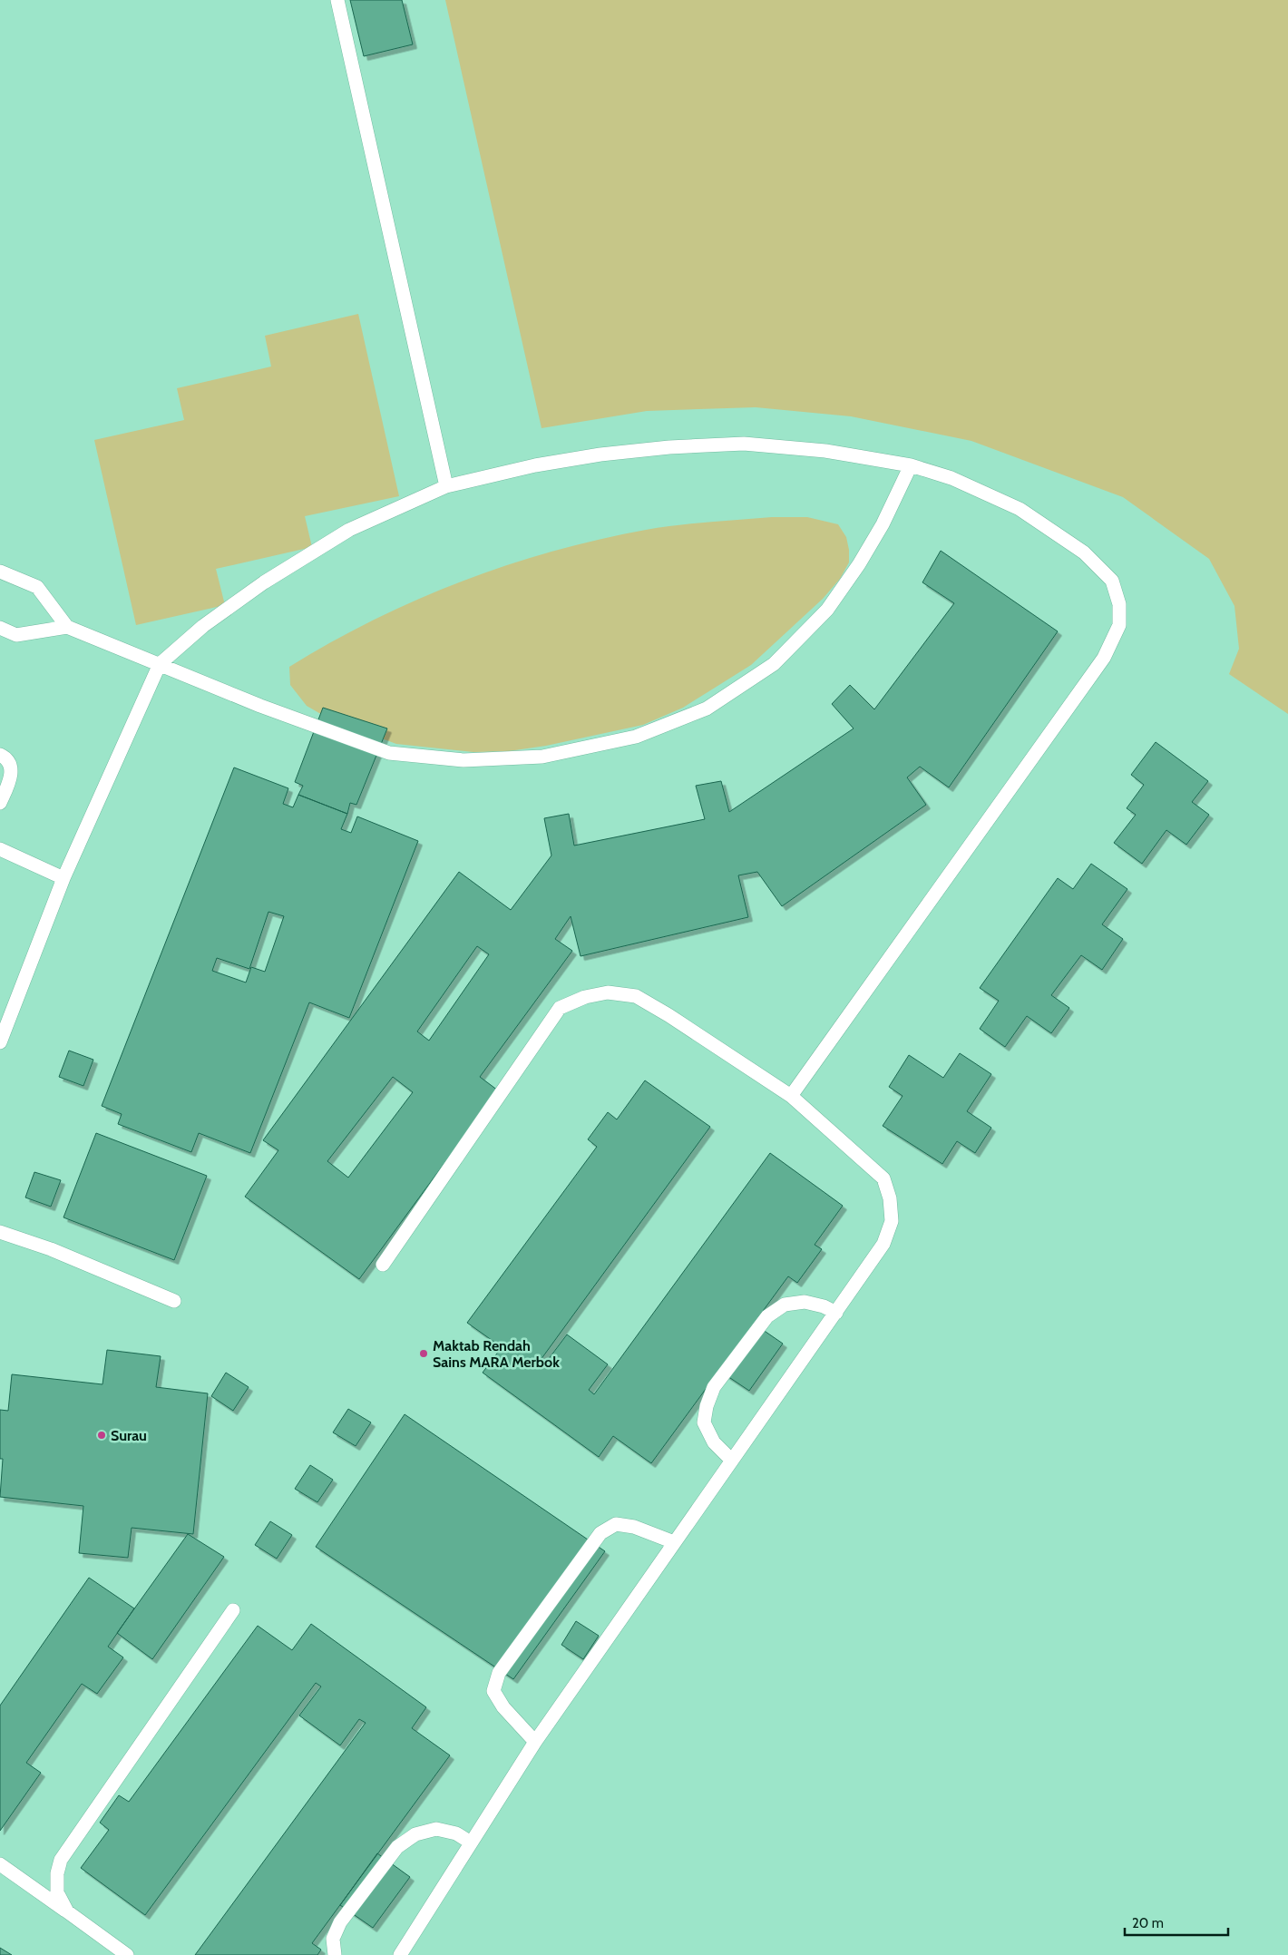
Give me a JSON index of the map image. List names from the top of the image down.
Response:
{
  "places": ["Maktab Rendah Sains MARA Merbok", "Surau"],
  "scale_bar": "20 m"
}
